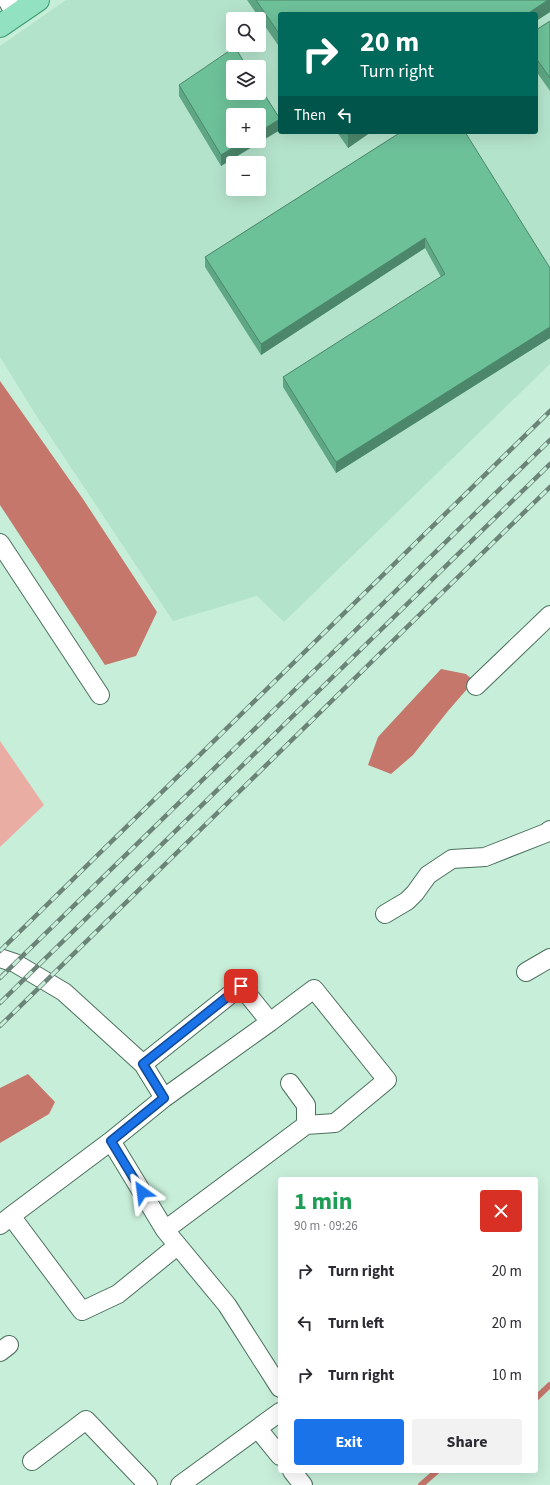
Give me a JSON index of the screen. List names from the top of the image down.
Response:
{
  "page": {
    "map_buttons": ["+", "−"],
    "turn": ["20 m", "Turn right"],
    "then": "Then",
    "heading": ["1 min", "90 m · 09:26"],
    "list": [
      {
        "name": "Turn right",
        "value": "20 m"
      },
      {
        "name": "Turn left",
        "value": "20 m"
      },
      {
        "name": "Turn right",
        "value": "10 m"
      }
    ],
    "buttons": ["Exit", "Share"]
  }
}
